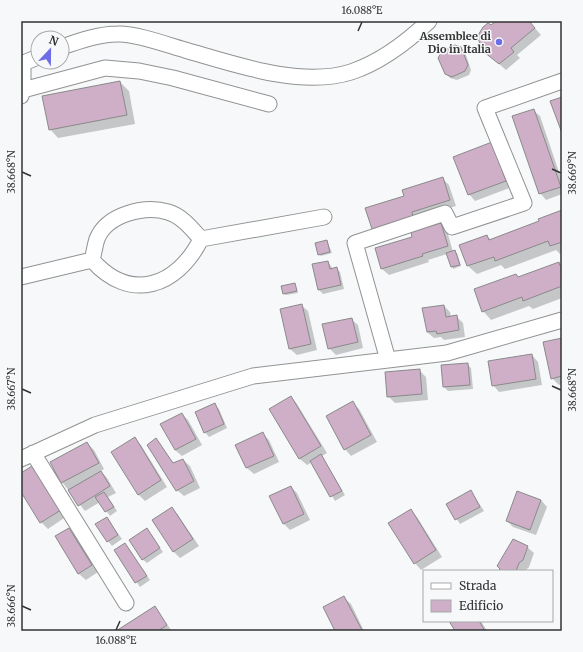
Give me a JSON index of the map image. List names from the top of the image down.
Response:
{
  "places": ["Assemblee di Dio in Italia"],
  "legend": ["Strada", "Edificio"],
  "north": "top",
  "coordinates": [
    "16.088°E",
    "38.668°N",
    "38.669°N",
    "38.667°N",
    "38.666°N"
  ]
}
